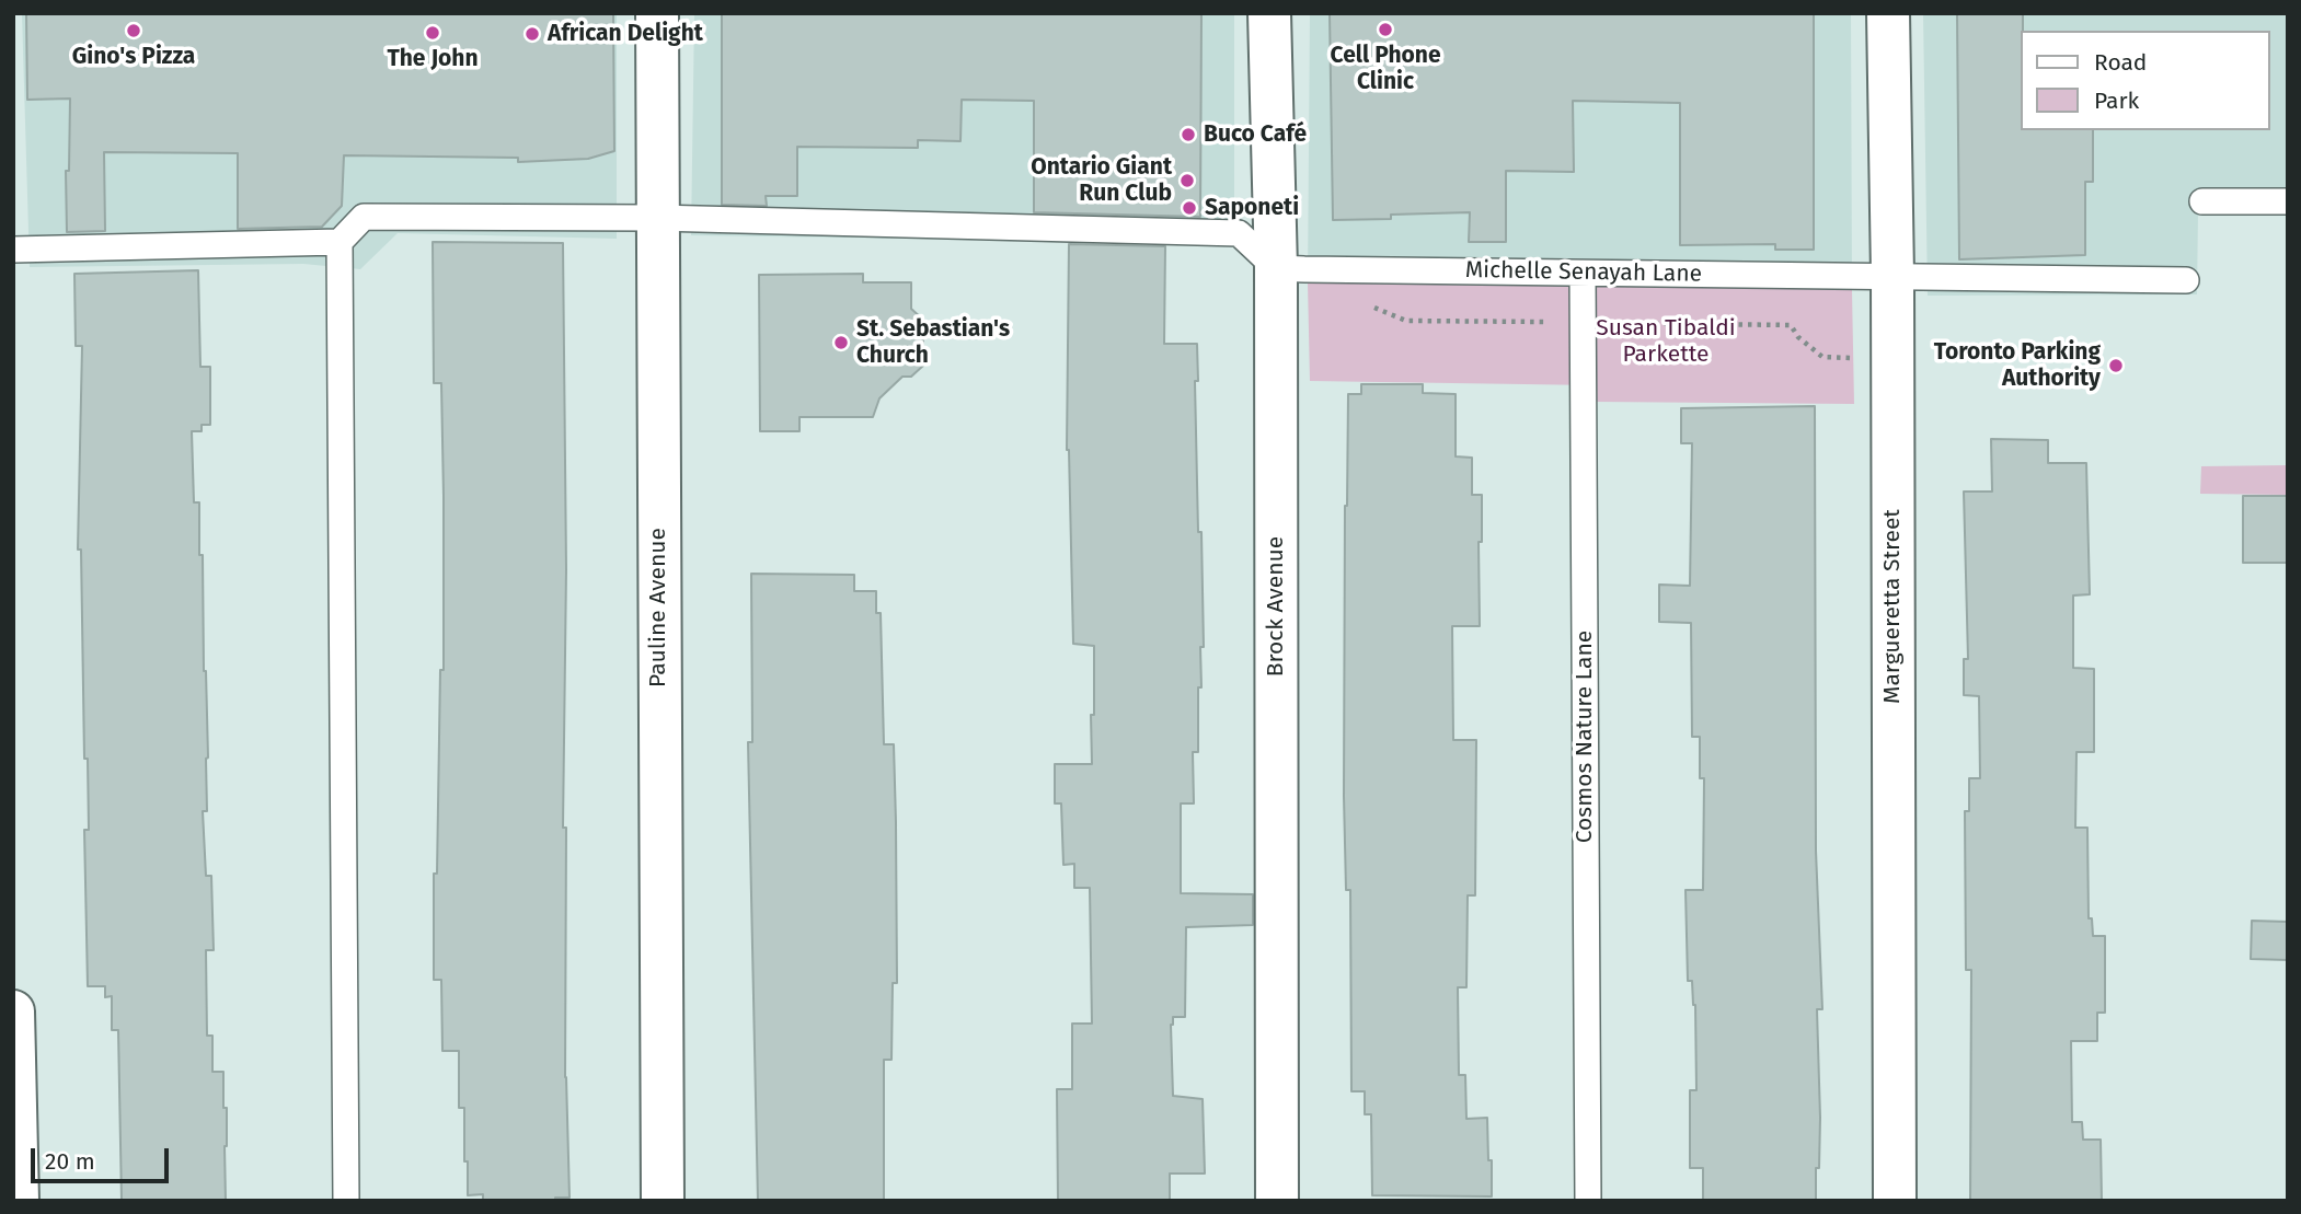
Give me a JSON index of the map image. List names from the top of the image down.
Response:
{
  "streets": {
    "street": ["Brock Avenue", "Margueretta Street", "Pauline Avenue"],
    "lane": ["Michelle Senayah Lane", "Cosmos Nature Lane"]
  },
  "crossings": [
    ["Michelle Senayah Lane", "Brock Avenue"],
    ["Michelle Senayah Lane", "Margueretta Street"],
    ["Michelle Senayah Lane", "Cosmos Nature Lane"]
  ],
  "parks": ["Susan Tibaldi Parkette"],
  "places": [
    "Cell Phone Clinic",
    "Gino's Pizza",
    "The John",
    "African Delight",
    "Buco Café",
    "Ontario Giant Run Club",
    "Saponeti",
    "St. Sebastian's Church",
    "Toronto Parking Authority"
  ],
  "legend": ["Road", "Park"],
  "scale_bar": "20 m"
}
